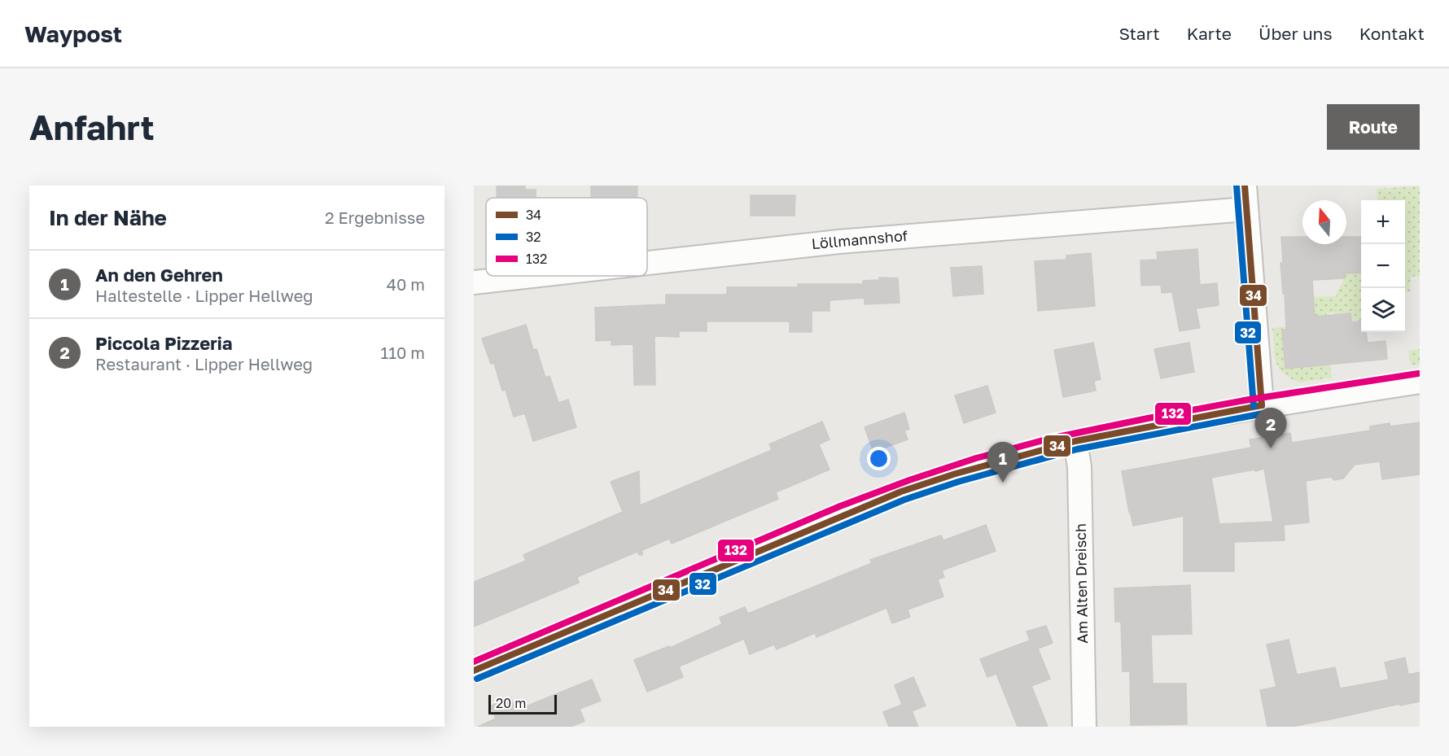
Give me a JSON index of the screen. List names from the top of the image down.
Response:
{
  "streets": {
    "street": ["Löllmannshof", "Am Alten Dreisch"]
  },
  "lines": ["transit line 34", "transit line 32", "transit line 132"],
  "legend": ["34", "32", "132"],
  "scale_bar": "20 m",
  "north": "top",
  "page": {
    "header": "Waypost",
    "nav": [
      "Start",
      "Karte",
      "Über uns",
      "Kontakt"
    ],
    "buttons": "Route",
    "title": "Anfahrt",
    "heading": ["In der Nähe", "2 Ergebnisse"],
    "map_buttons": ["+", "−"],
    "list": [
      {
        "mark": "1",
        "name": "An den Gehren",
        "note": "Haltestelle · Lipper Hellweg",
        "value": "40 m"
      },
      {
        "mark": "2",
        "name": "Piccola Pizzeria",
        "note": "Restaurant · Lipper Hellweg",
        "value": "110 m"
      }
    ],
    "pins": ["2", "1"],
    "scale": "20 m"
  }
}
